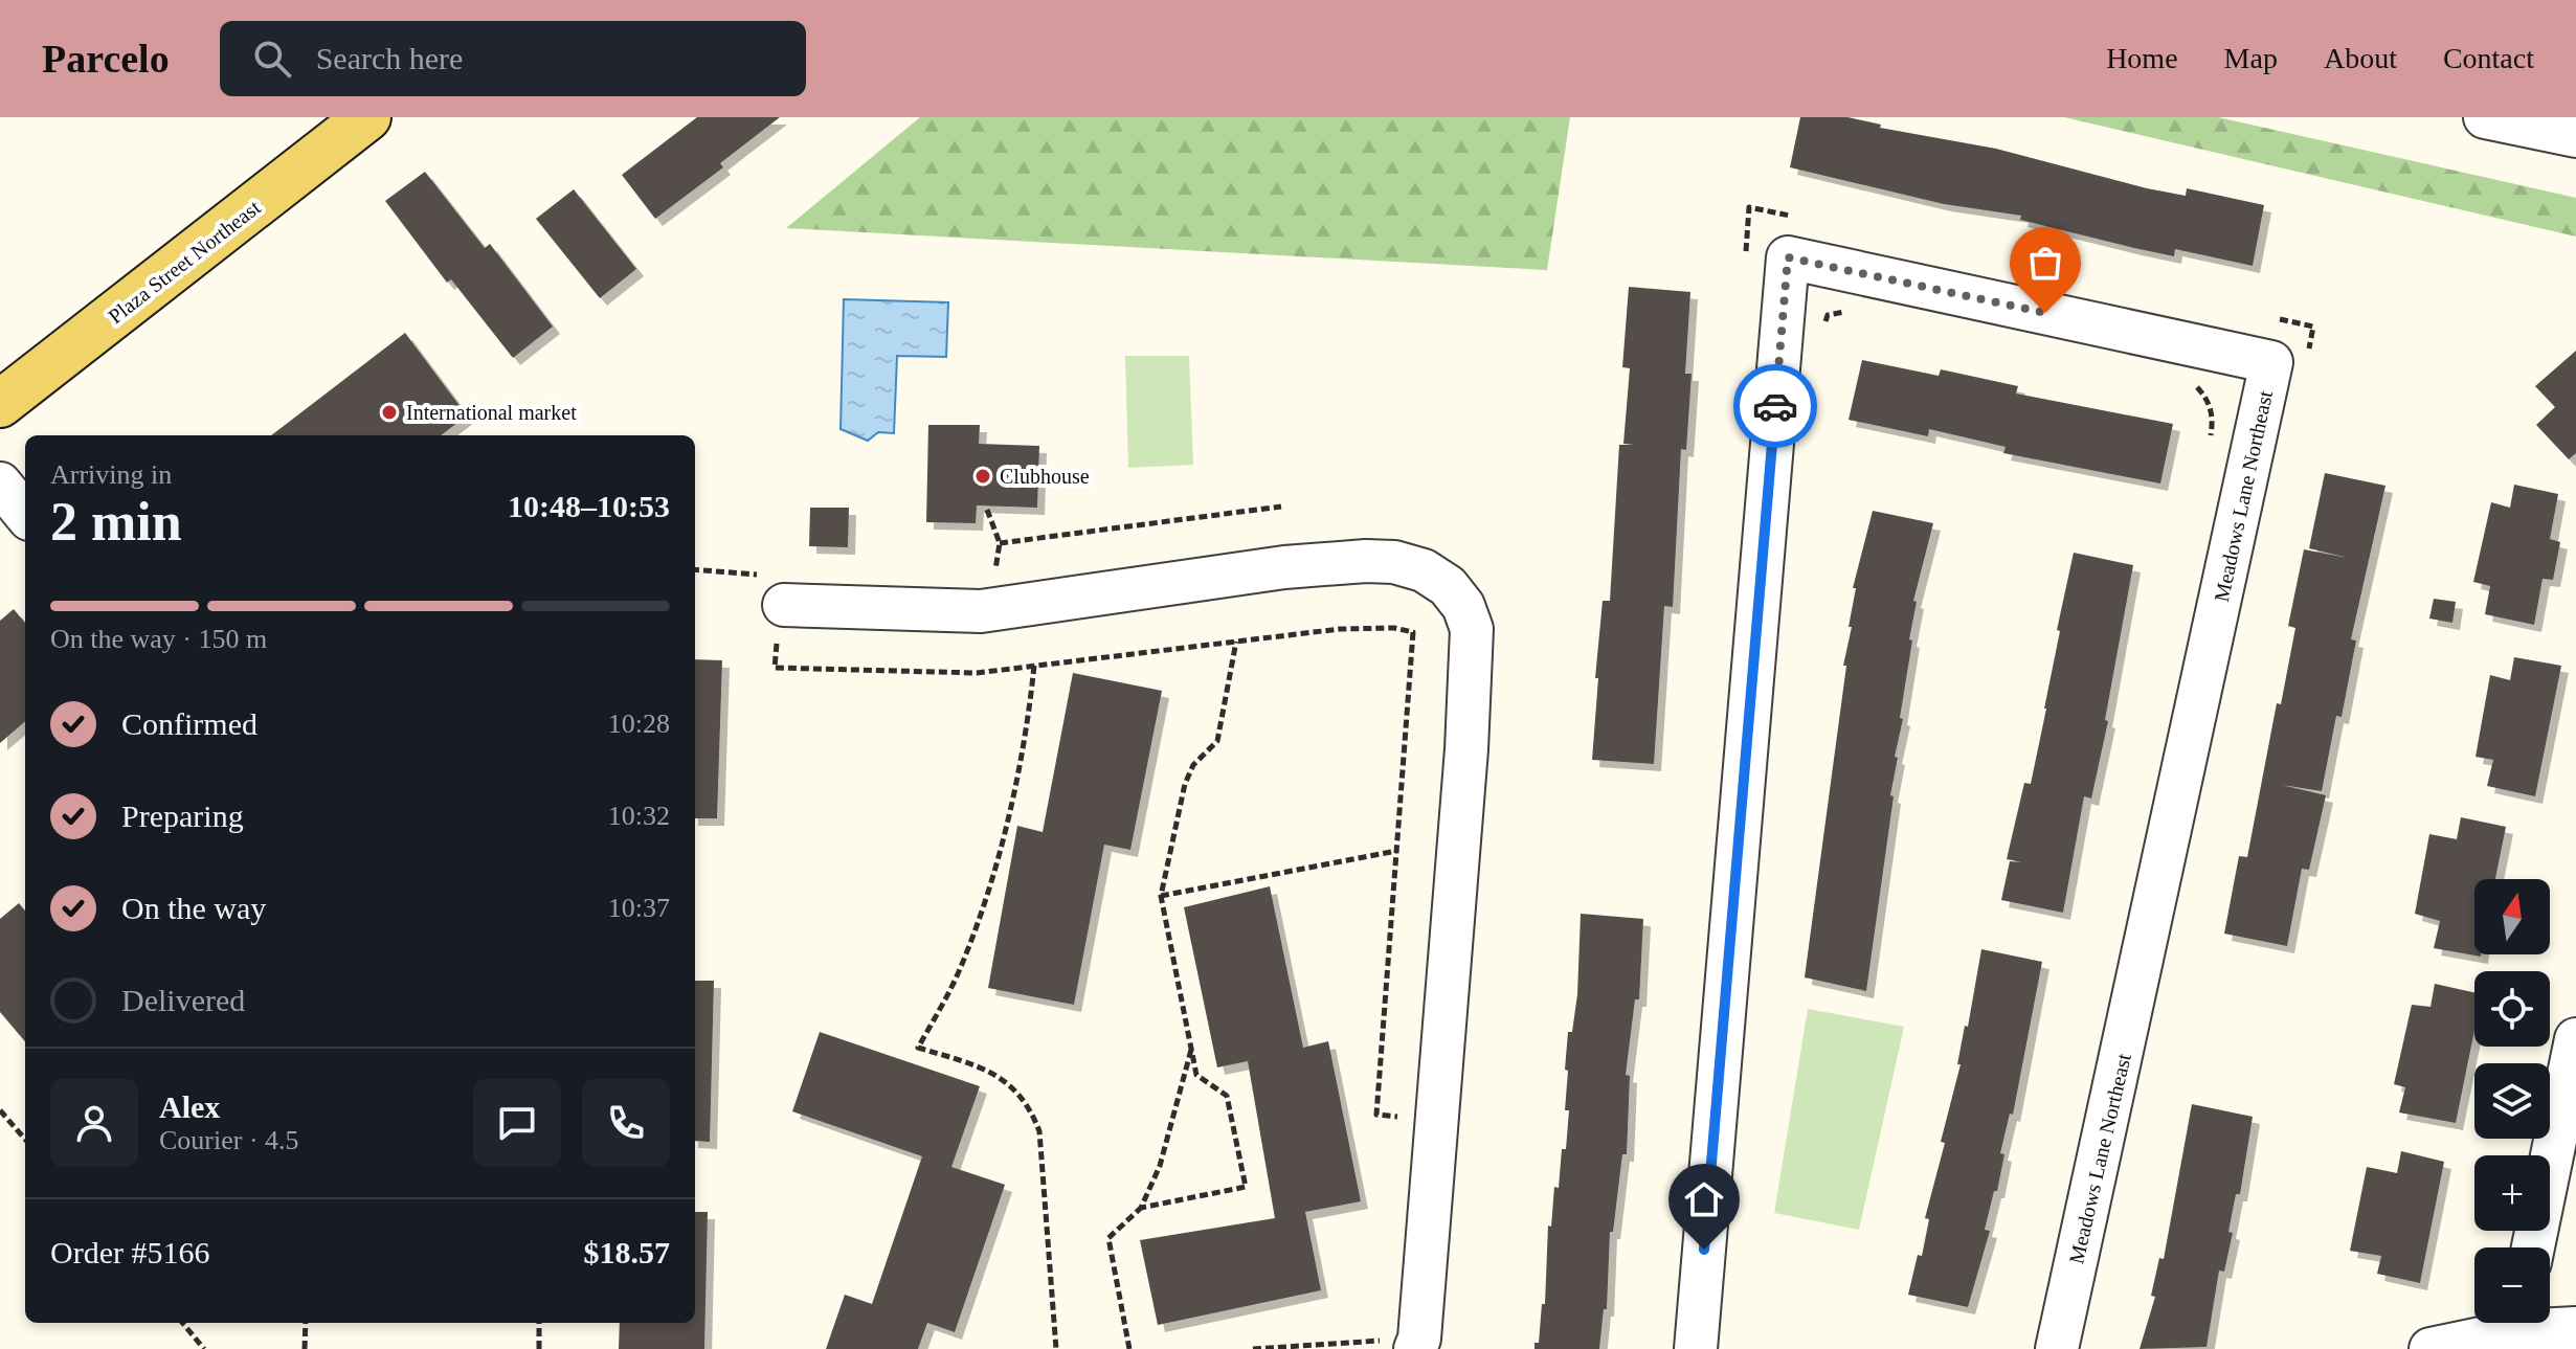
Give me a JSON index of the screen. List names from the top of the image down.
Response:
{
  "streets": {
    "main road": ["Plaza Street Northeast"],
    "street": ["Meadows Lane Northeast"]
  },
  "places": ["International market", "Clubhouse"],
  "north": "top",
  "page": {
    "header": "Parcelo",
    "search": "Search here",
    "nav": [
      "Home",
      "Map",
      "About",
      "Contact"
    ],
    "heading": ["2 min", "Arriving in", "10:48–10:53"],
    "panel": [
      "Alex",
      "Courier · 4.5",
      "Order #5166",
      "$18.57"
    ],
    "bar": "On the way · 150 m",
    "list": [
      ["Confirmed", "10:28"],
      ["Preparing", "10:32"],
      ["On the way", "10:37"],
      "Delivered"
    ],
    "map_buttons": ["+", "−"]
  }
}
